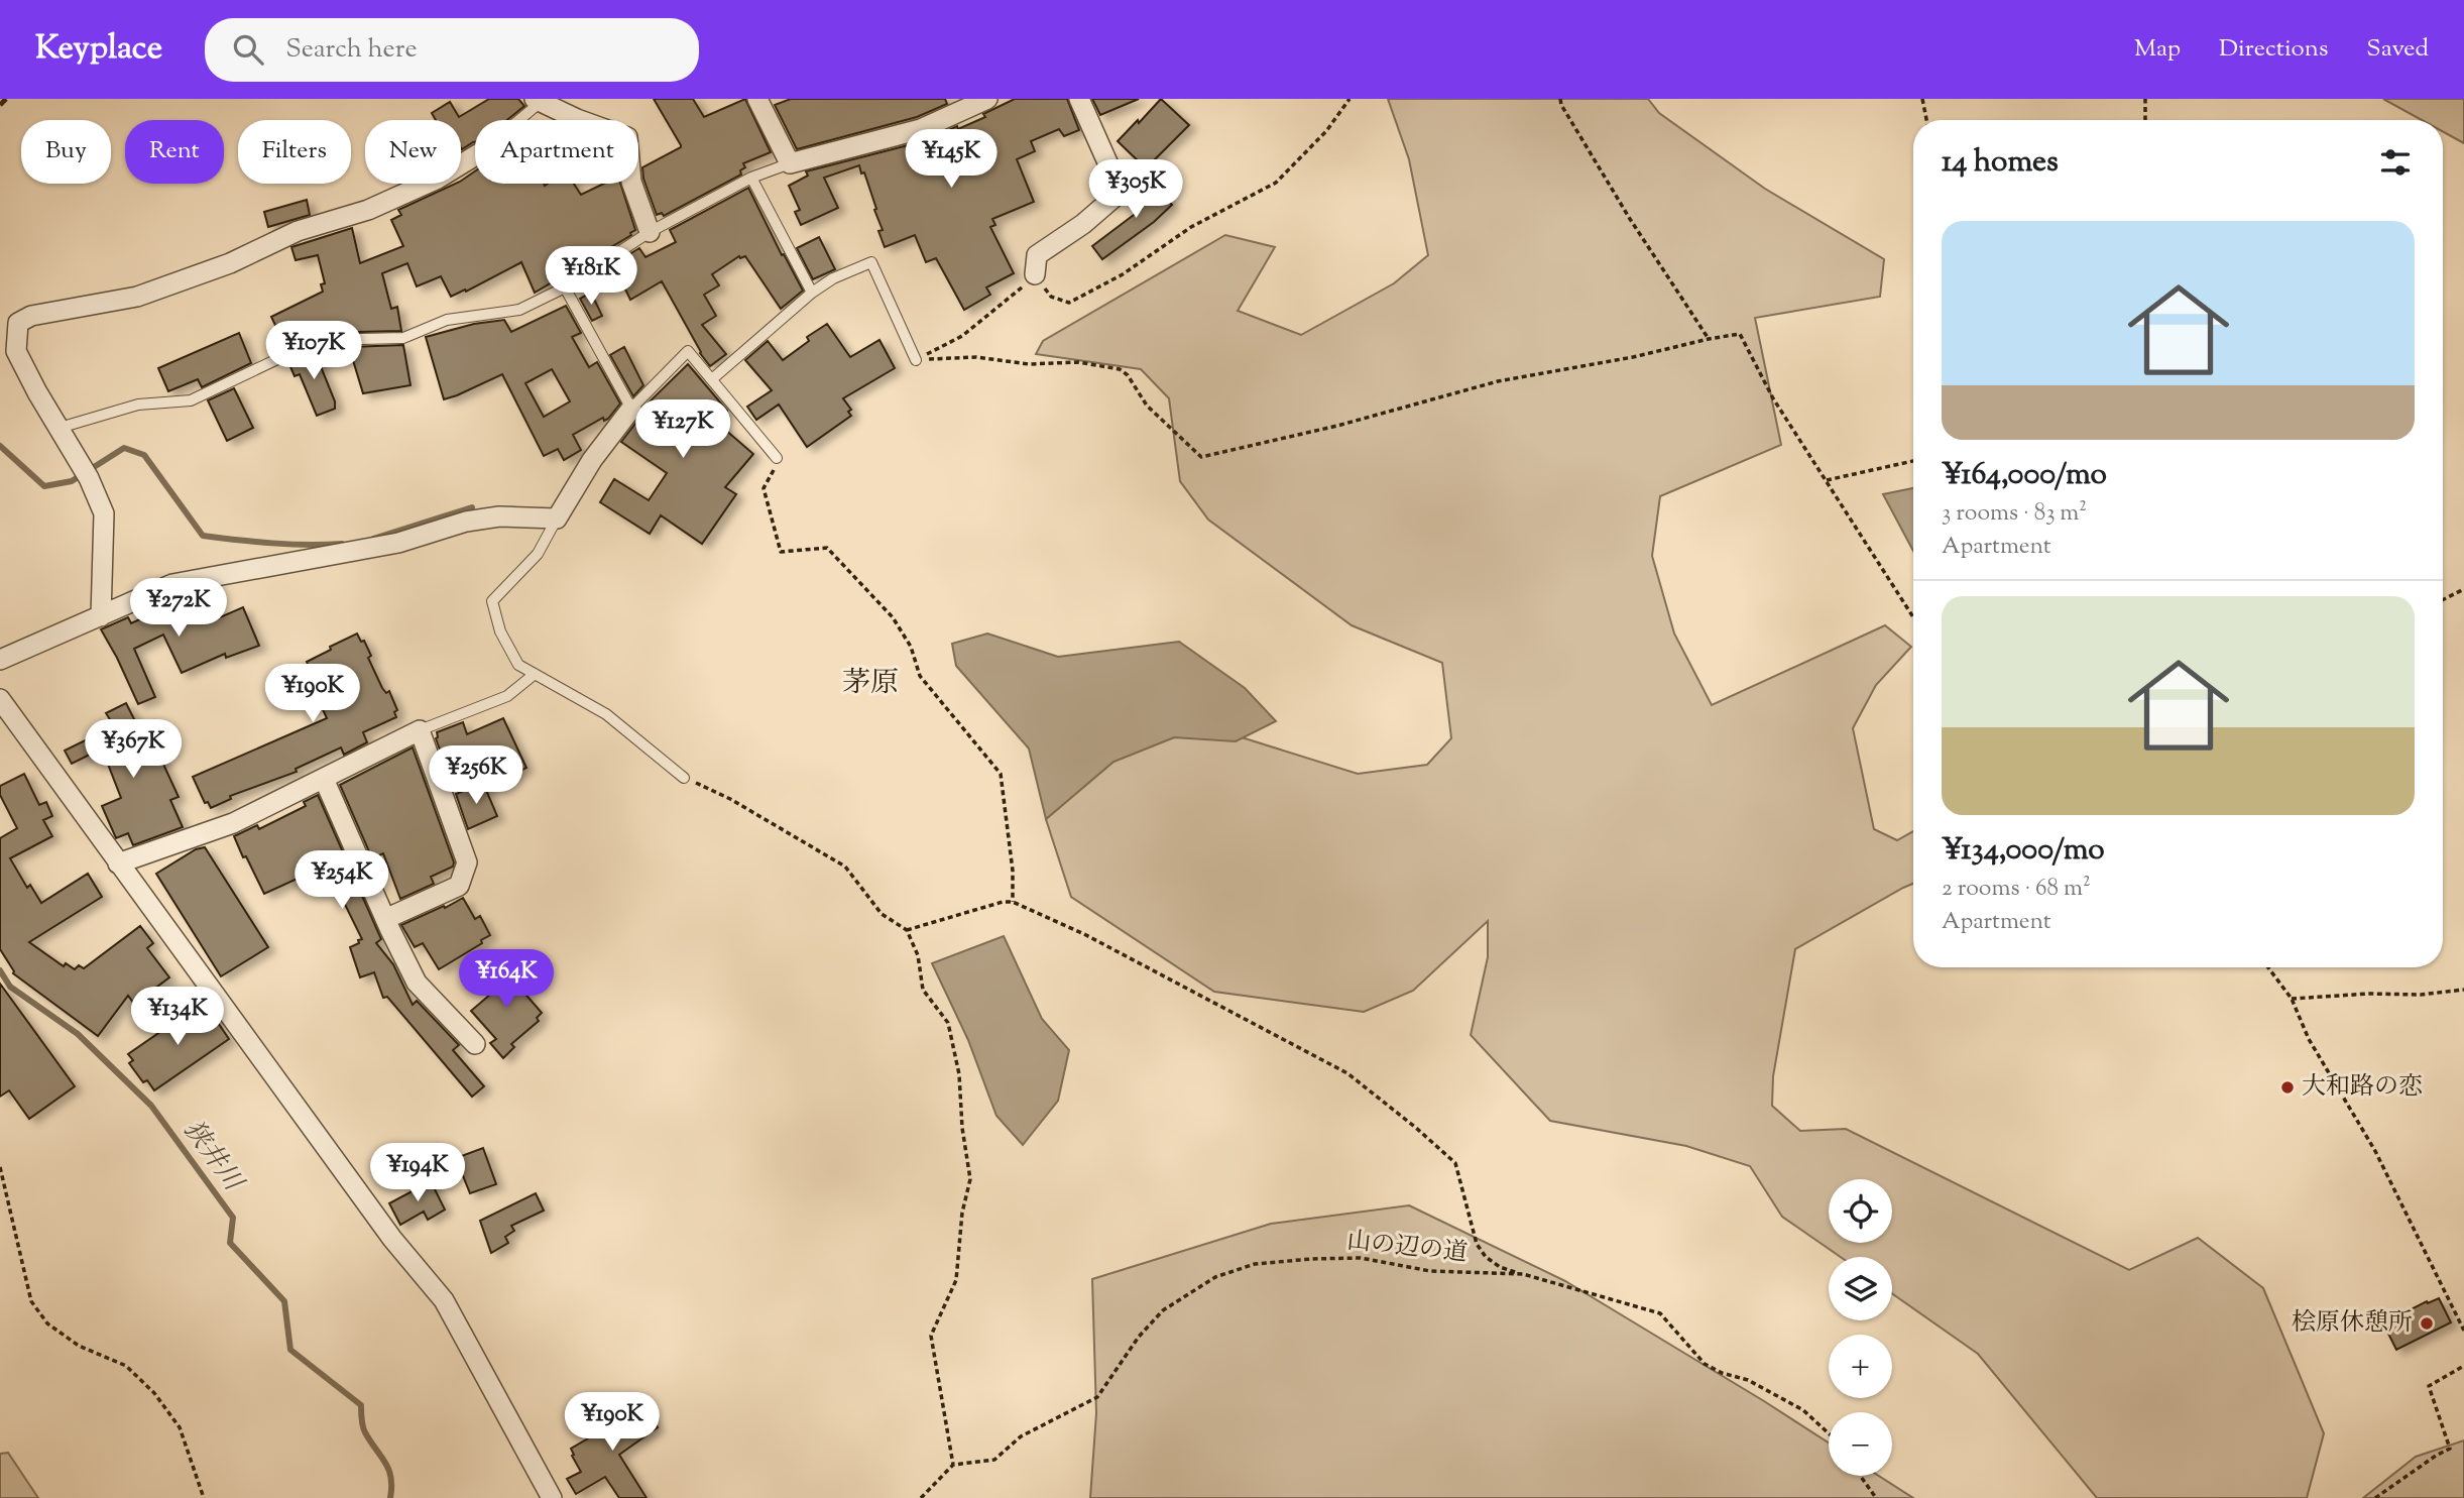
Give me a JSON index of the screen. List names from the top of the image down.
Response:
{
  "streets": {
    "path": ["山の辺の道"]
  },
  "districts": ["茅原"],
  "water": ["狭井川"],
  "places": ["大和路の恋", "桧原休憩所"],
  "page": {
    "header": "Keyplace",
    "search": "Search here",
    "nav": ["Map", "Directions", "Saved"],
    "chip": [
      "Buy",
      "Rent",
      "Filters",
      "New",
      "Apartment"
    ],
    "heading": "14 homes",
    "price": [
      "¥145K",
      "¥305K",
      "¥181K",
      "¥107K",
      "¥127K",
      "¥272K",
      "¥190K",
      "¥367K",
      "¥256K",
      "¥254K",
      "¥164K",
      "¥134K",
      "¥194K",
      "¥190K"
    ],
    "list": [
      {
        "name": "¥164,000/mo",
        "note": "3 rooms · 83 m² · Apartment"
      },
      {
        "name": "¥134,000/mo",
        "note": "2 rooms · 68 m² · Apartment"
      }
    ],
    "map_buttons": ["+", "−"]
  }
}
